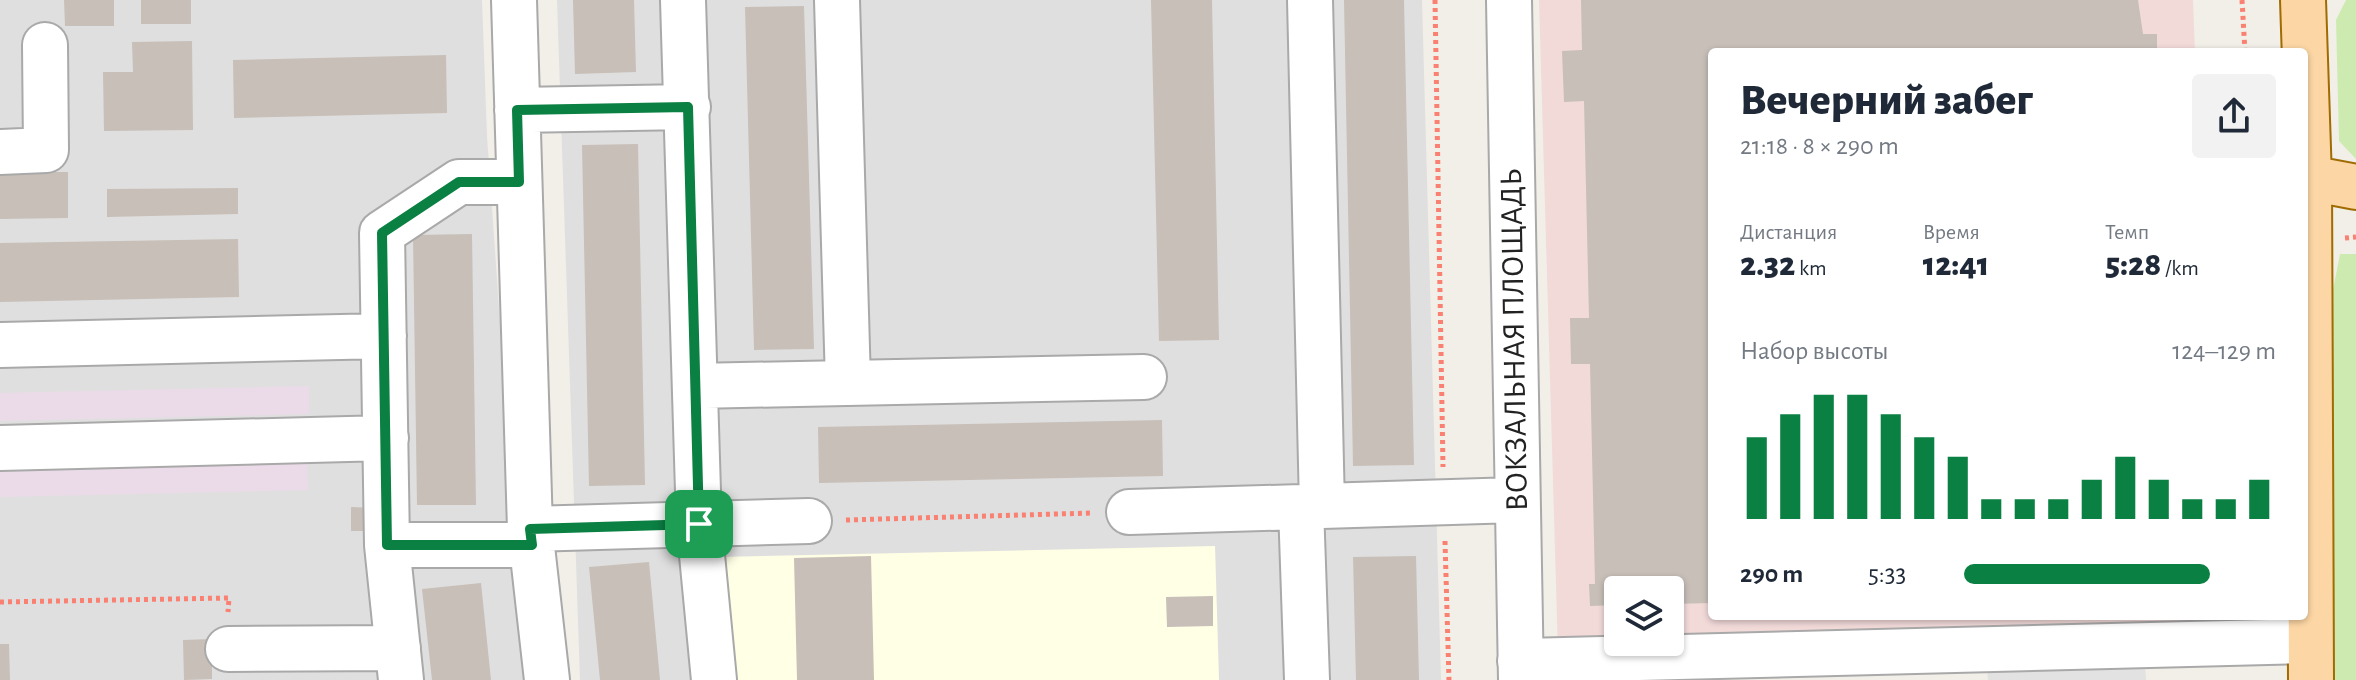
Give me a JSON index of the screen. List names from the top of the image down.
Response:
{
  "streets": {
    "street": ["ВОКЗАЛЬНАЯ ПЛОЩАДЬ"]
  },
  "page": {
    "heading": ["Вечерний забег", "21:18 · 8 × 290 m"],
    "stats": [
      ["Дистанция", "2.32 km"],
      ["Время", "12:41"],
      ["Темп", "5:28 /km"]
    ],
    "chart": ["Набор высоты", "124–129 m"],
    "list": [
      {
        "name": "290 m",
        "note": "5:33"
      }
    ]
  }
}
